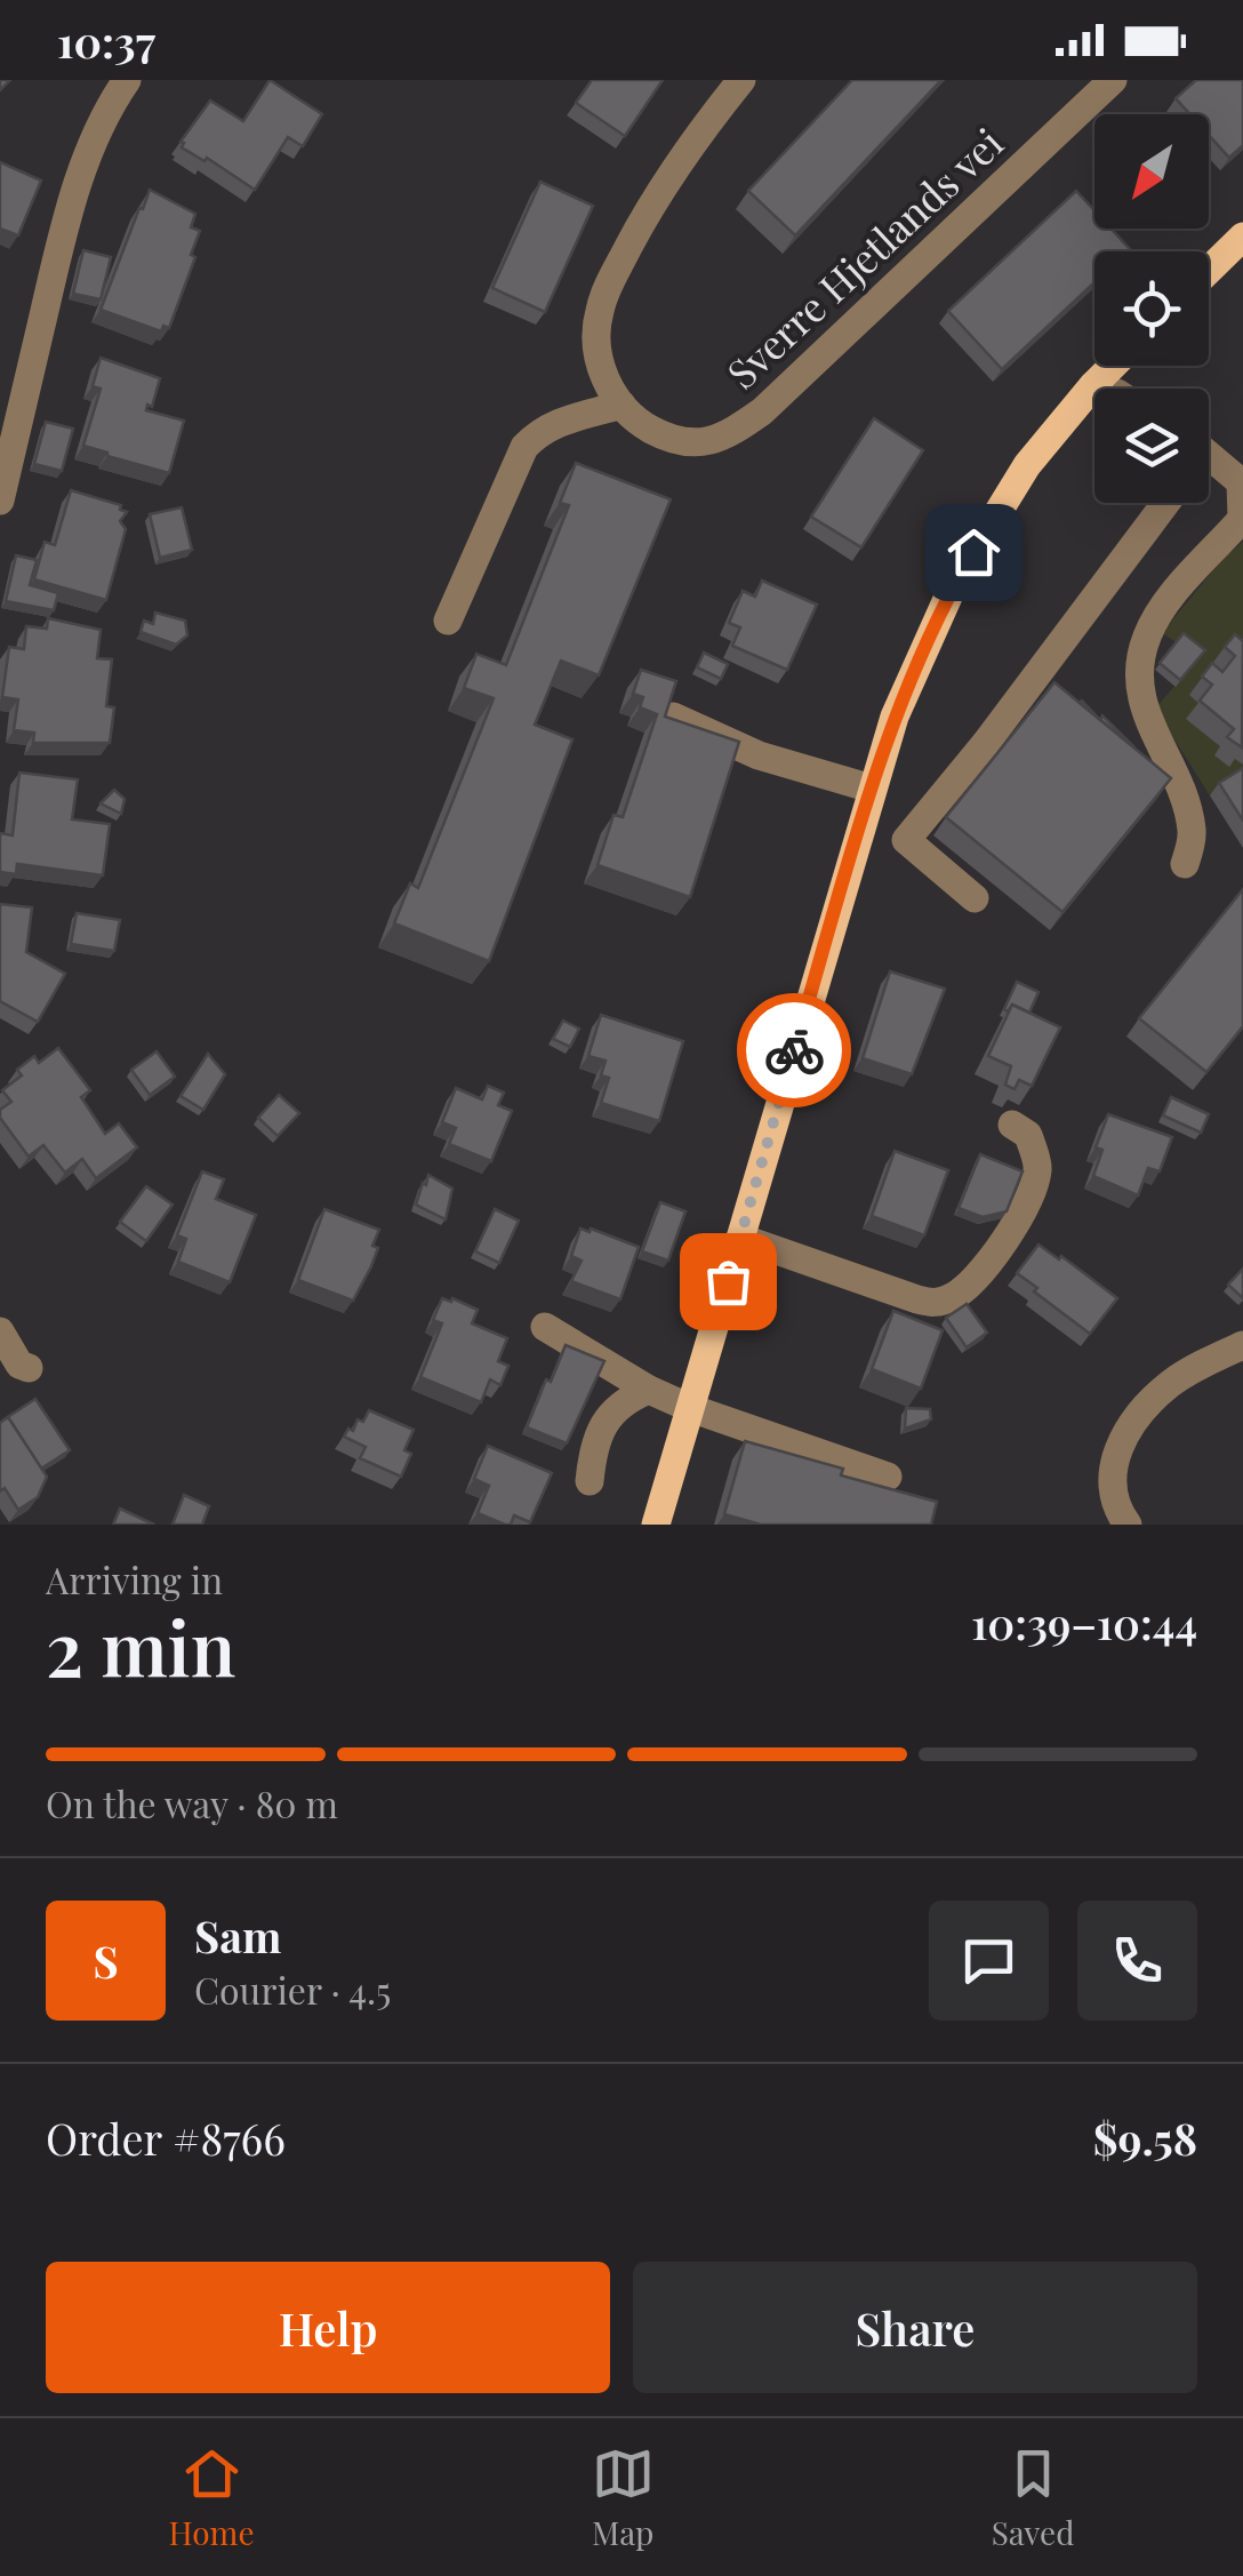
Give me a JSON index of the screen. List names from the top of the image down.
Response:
{
  "streets": {
    "street": ["Sverre Hjetlands vei"]
  },
  "north": "bottom left",
  "page": {
    "status": "10:37",
    "heading": ["2 min", "Arriving in", "10:39–10:44"],
    "panel": [
      "Sam",
      "Courier · 4.5",
      "Order #8766",
      "$9.58"
    ],
    "bar": "On the way · 80 m",
    "round": "S",
    "buttons": ["Help", "Share"],
    "tabs": ["Home", "Map", "Saved"]
  }
}
